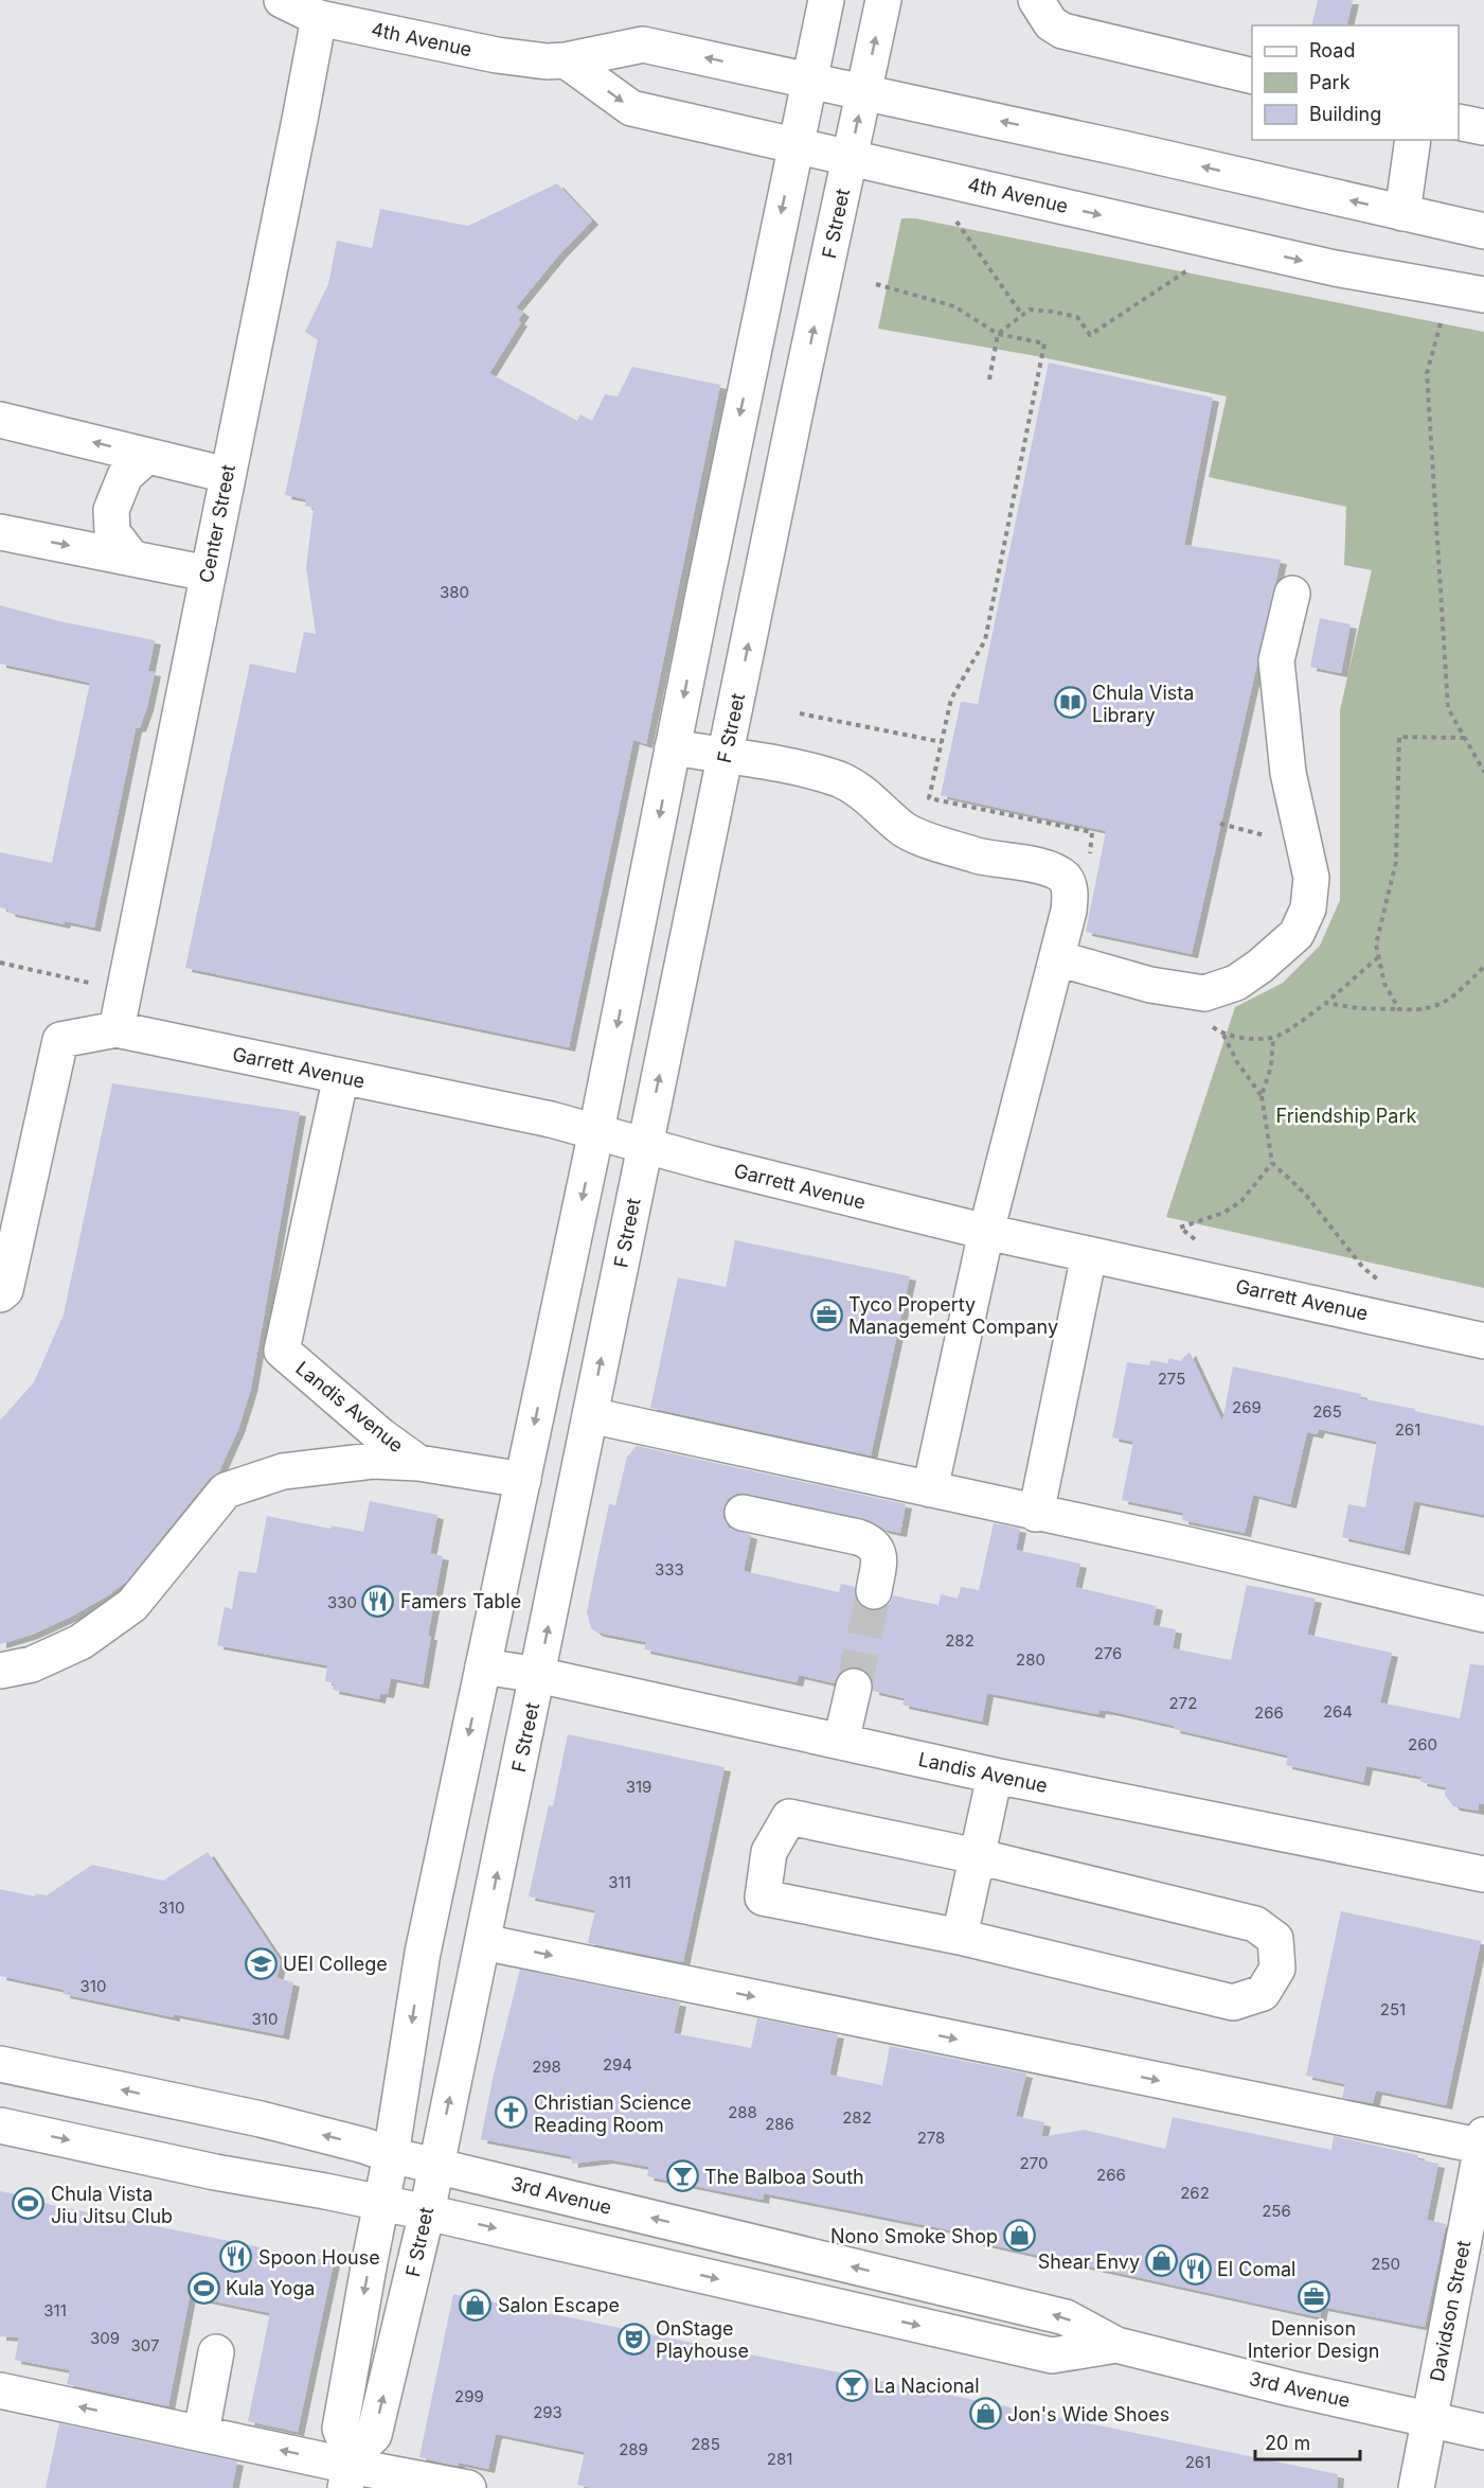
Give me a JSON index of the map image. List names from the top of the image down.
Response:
{
  "streets": {
    "main road": [
      "4th Avenue",
      "F Street",
      "Center Street",
      "Garrett Avenue",
      "Landis Avenue",
      "3rd Avenue",
      "Davidson Street"
    ]
  },
  "crossings": [
    ["4th Avenue", "F Street"],
    ["4th Avenue", "Center Street"],
    ["F Street", "Garrett Avenue"],
    ["F Street", "Landis Avenue"],
    ["F Street", "3rd Avenue"],
    ["Center Street", "Garrett Avenue"],
    ["Garrett Avenue", "Landis Avenue"],
    ["3rd Avenue", "Davidson Street"]
  ],
  "parks": ["Friendship Park"],
  "places": {
    "library": ["Chula Vista Library"],
    "office": ["Tyco Property Management Company", "Dennison Interior Design"],
    "restaurant": ["Famers Table", "Spoon House", "El Comal"],
    "school or university": ["UEI College"],
    "church": ["Christian Science Reading Room"],
    "bar": ["The Balboa South", "La Nacional"],
    "sports": ["Chula Vista Jiu Jitsu Club", "Kula Yoga"],
    "shop": [
      "Nono Smoke Shop",
      "Shear Envy",
      "Salon Escape",
      "Jon's Wide Shoes"
    ],
    "theatre": ["OnStage Playhouse"]
  },
  "house_numbers": [
    "380",
    "275",
    "269",
    "265",
    "261",
    "333",
    "330",
    "282",
    "276",
    "280",
    "272",
    "264",
    "266",
    "260",
    "319",
    "311",
    "310",
    "310",
    "251",
    "310",
    "294",
    "298",
    "288",
    "282",
    "286",
    "278",
    "270",
    "266",
    "262",
    "256",
    "250",
    "311",
    "309",
    "307",
    "299",
    "293",
    "285",
    "289",
    "281",
    "261"
  ],
  "legend": ["Road", "Park", "Building"],
  "scale_bar": "20 m"
}
